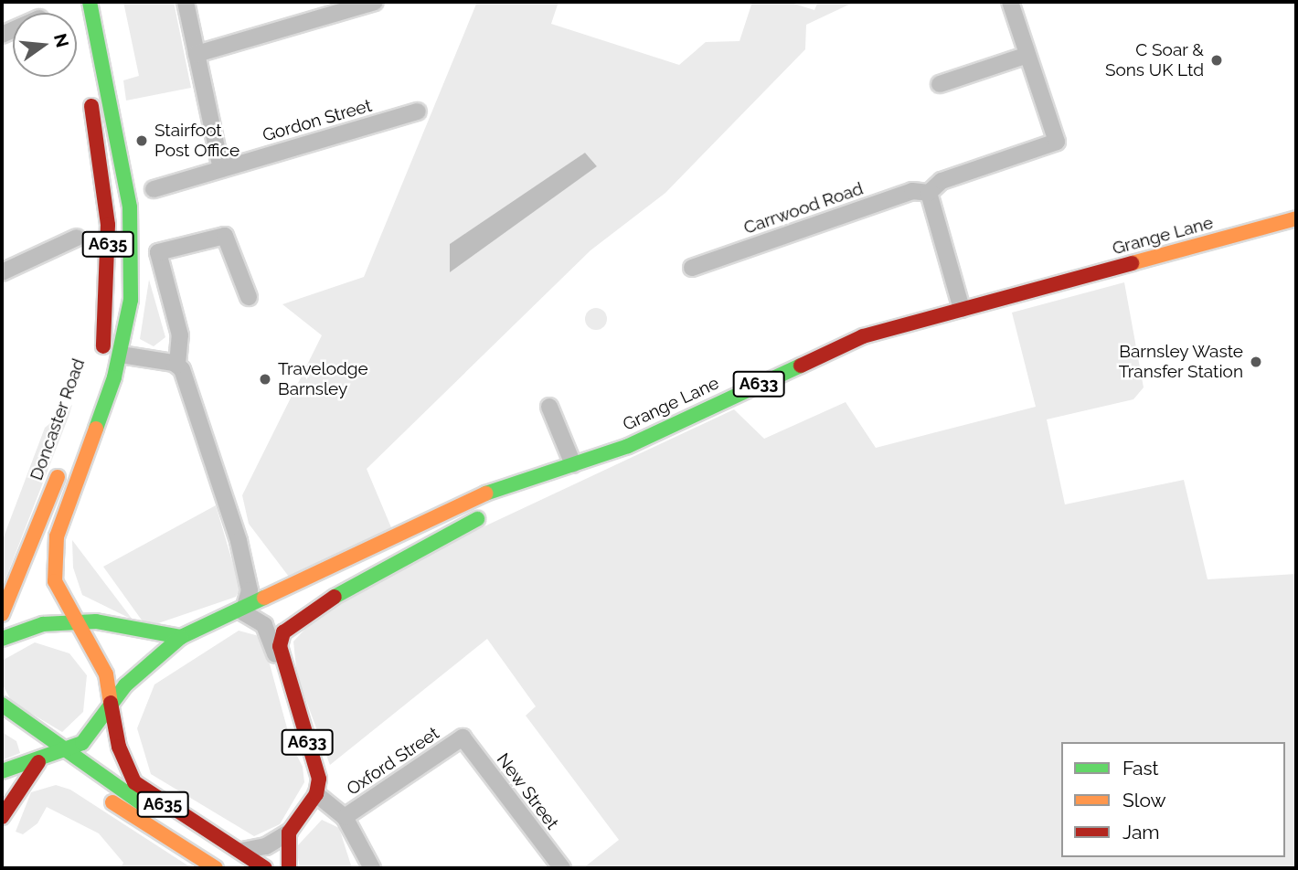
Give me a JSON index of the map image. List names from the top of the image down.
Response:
{
  "streets": {
    "main road": [
      "Grange Lane",
      "A635",
      "A633",
      "Doncaster Road"
    ],
    "street": [
      "Gordon Street",
      "Carrwood Road",
      "Oxford Street",
      "New Street"
    ]
  },
  "crossings": [
    ["Grange Lane", "A635"],
    ["Grange Lane", "A633"],
    ["A635", "A633"],
    ["Oxford Street", "New Street"]
  ],
  "places": [
    "C Soar & Sons UK Ltd",
    "Stairfoot Post Office",
    "Barnsley Waste Transfer Station",
    "Travelodge Barnsley"
  ],
  "legend": ["Fast", "Slow", "Jam"],
  "north": "right"
}
